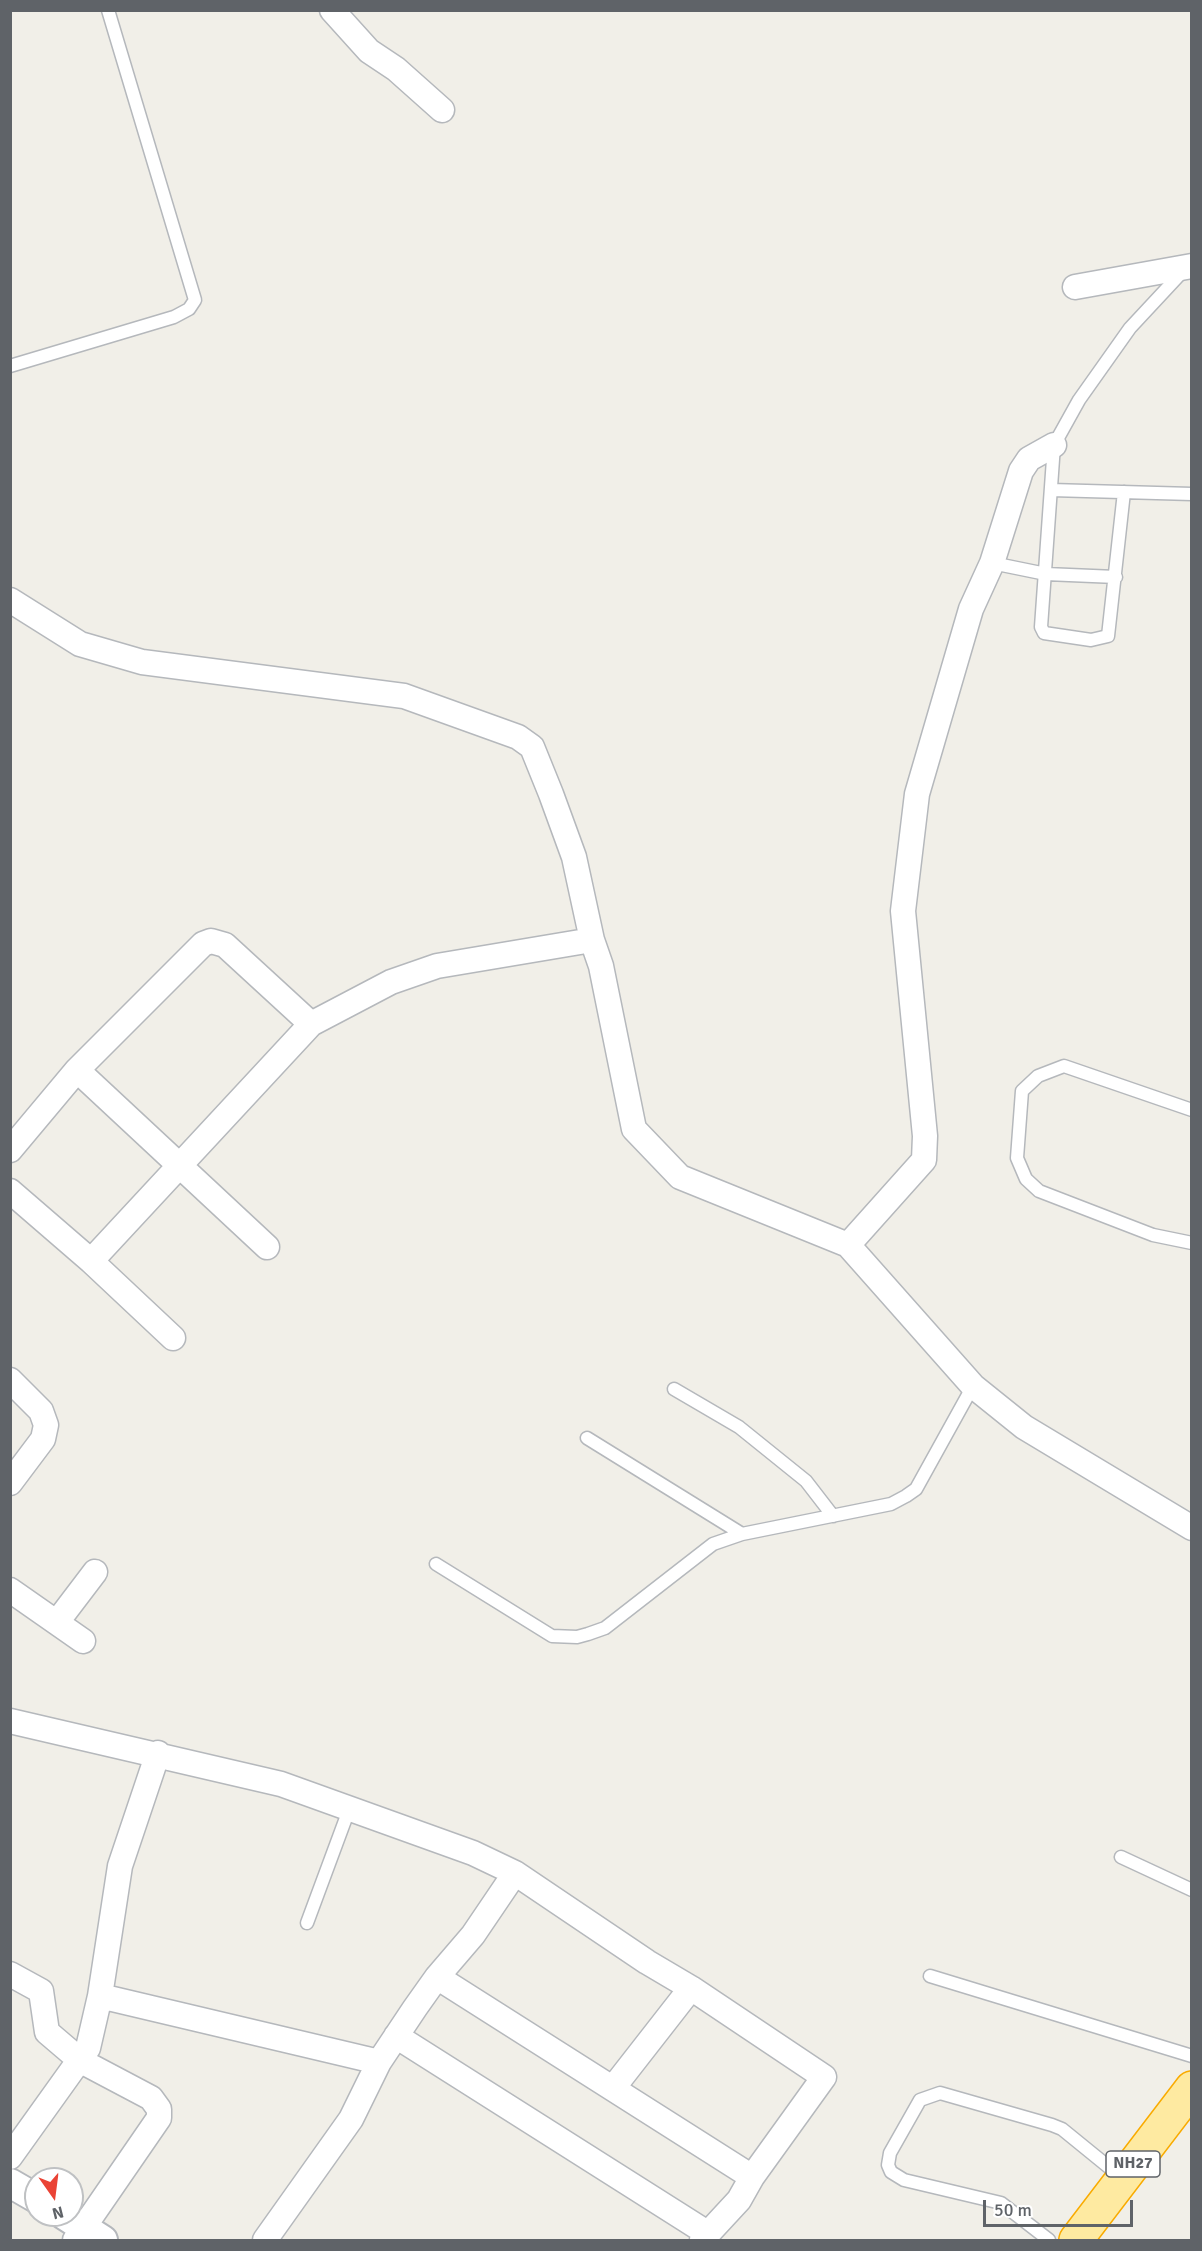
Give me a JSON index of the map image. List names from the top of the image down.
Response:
{
  "streets": {
    "highway": ["NH27"]
  },
  "scale_bar": "50 m",
  "north": "bottom"
}
